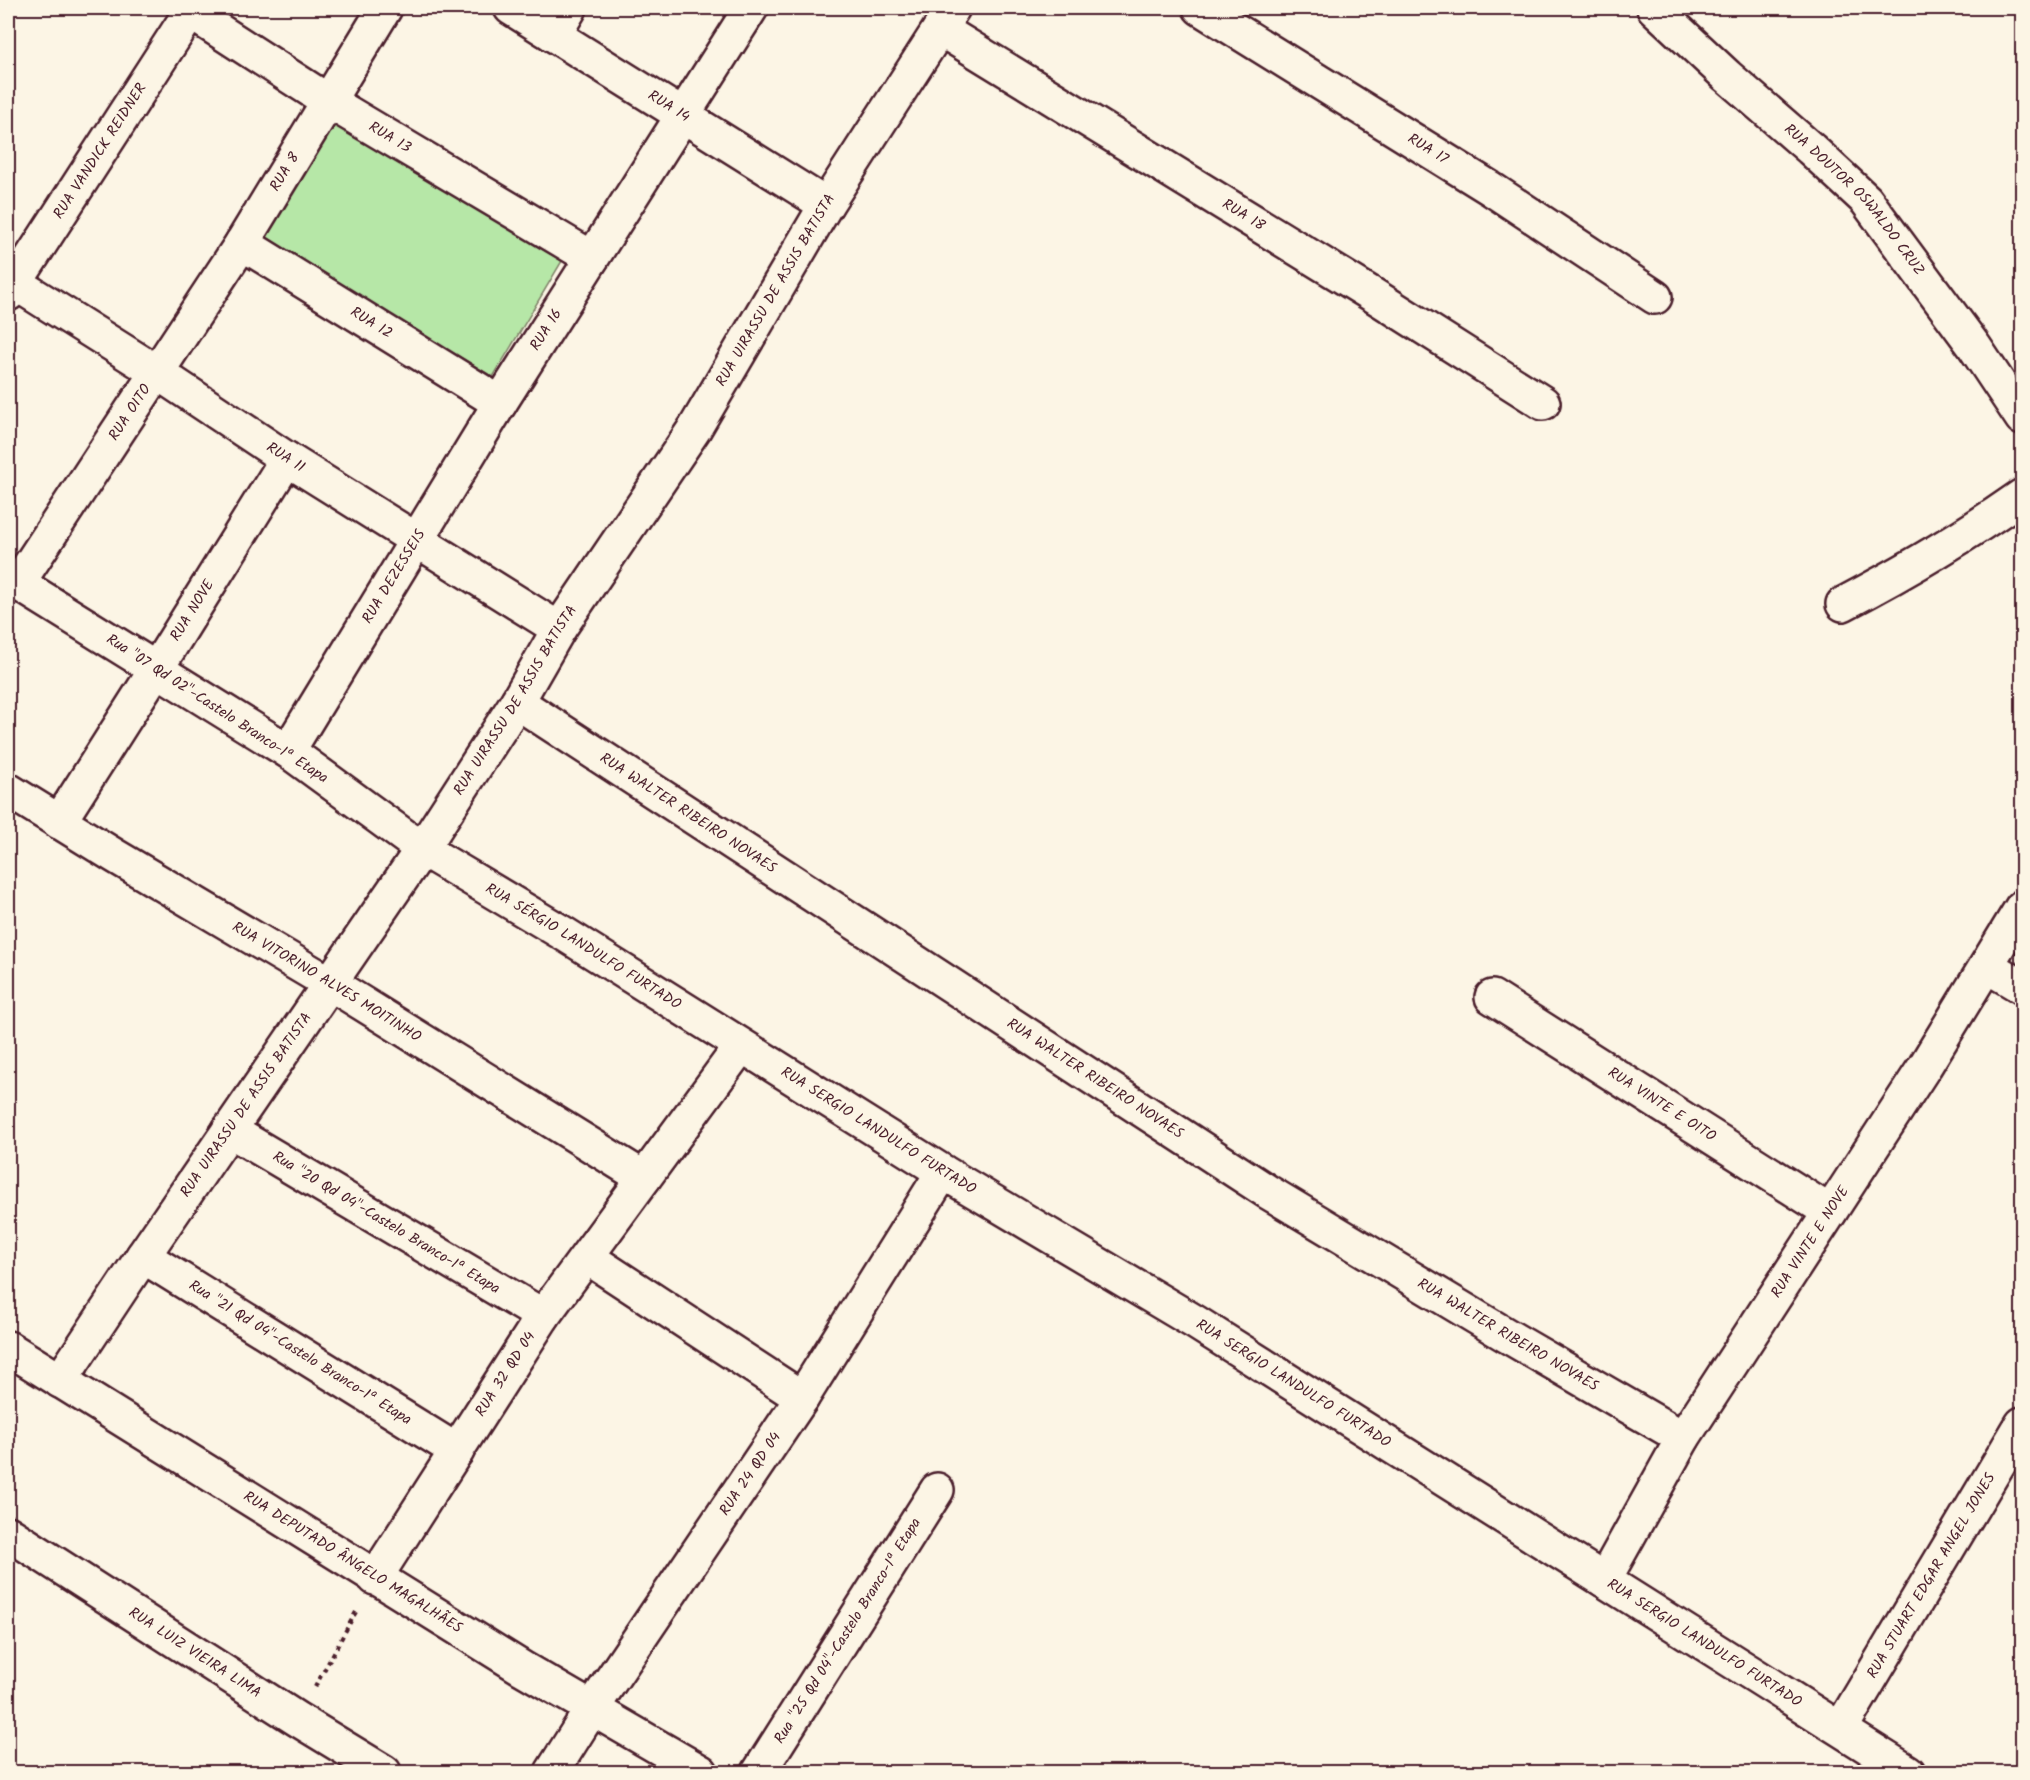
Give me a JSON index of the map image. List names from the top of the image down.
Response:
{
  "streets": {
    "street": [
      "RUA 14",
      "RUA 13",
      "RUA 17",
      "RUA VANDICK REIDNER",
      "RUA 8",
      "RUA DOUTOR OSWALDO CRUZ",
      "RUA 18",
      "RUA UIRASSU DE ASSIS BATISTA",
      "RUA 12",
      "RUA 16",
      "RUA OITO",
      "RUA 11",
      "RUA DEZESSEIS",
      "RUA NOVE",
      "Rua \"07 Qd 02\"-Castelo Branco-1ª Etapa",
      "RUA WALTER RIBEIRO NOVAES",
      "RUA SÉRGIO LANDULFO FURTADO",
      "RUA VITORINO ALVES MOITINHO",
      "RUA VINTE E OITO",
      "RUA SERGIO LANDULFO FURTADO",
      "Rua \"20 Qd 04\"-Castelo Branco-1ª Etapa",
      "RUA VINTE E NOVE",
      "Rua \"21 Qd 04\"-Castelo Branco-1ª Etapa",
      "RUA 32 QD 04",
      "RUA 24 QD 04",
      "RUA DEPUTADO ÂNGELO MAGALHÃES",
      "RUA STUART EDGAR ANGEL JONES",
      "Rua \"25 Qd 04\"-Castelo Branco-1ª Etapa",
      "RUA LUIZ VIEIRA LIMA"
    ]
  },
  "crossings": [
    ["RUA 14", "RUA UIRASSU DE ASSIS BATISTA"],
    ["RUA 13", "RUA VANDICK REIDNER"],
    ["RUA 13", "RUA 8"],
    ["RUA 13", "RUA 16"],
    ["RUA VANDICK REIDNER", "RUA 11"],
    ["RUA 8", "RUA 12"],
    ["RUA 8", "RUA OITO"],
    ["RUA 18", "RUA UIRASSU DE ASSIS BATISTA"],
    ["RUA UIRASSU DE ASSIS BATISTA", "RUA 11"],
    ["RUA UIRASSU DE ASSIS BATISTA", "Rua \"07 Qd 02\"-Castelo Branco-1ª Etapa"],
    ["RUA UIRASSU DE ASSIS BATISTA", "RUA WALTER RIBEIRO NOVAES"],
    ["RUA UIRASSU DE ASSIS BATISTA", "RUA SÉRGIO LANDULFO FURTADO"],
    ["RUA UIRASSU DE ASSIS BATISTA", "RUA VITORINO ALVES MOITINHO"],
    ["RUA UIRASSU DE ASSIS BATISTA", "Rua \"20 Qd 04\"-Castelo Branco-1ª Etapa"],
    ["RUA UIRASSU DE ASSIS BATISTA", "Rua \"21 Qd 04\"-Castelo Branco-1ª Etapa"],
    ["RUA UIRASSU DE ASSIS BATISTA", "RUA DEPUTADO ÂNGELO MAGALHÃES"],
    ["RUA 12", "RUA 16"],
    ["RUA 12", "RUA OITO"],
    ["RUA 12", "RUA DEZESSEIS"],
    ["RUA 16", "RUA DEZESSEIS"],
    ["RUA OITO", "RUA 11"],
    ["RUA OITO", "Rua \"07 Qd 02\"-Castelo Branco-1ª Etapa"],
    ["RUA 11", "RUA DEZESSEIS"],
    ["RUA 11", "RUA NOVE"],
    ["RUA DEZESSEIS", "Rua \"07 Qd 02\"-Castelo Branco-1ª Etapa"],
    ["RUA NOVE", "Rua \"07 Qd 02\"-Castelo Branco-1ª Etapa"],
    ["RUA NOVE", "RUA VITORINO ALVES MOITINHO"],
    ["Rua \"07 Qd 02\"-Castelo Branco-1ª Etapa", "RUA SÉRGIO LANDULFO FURTADO"],
    ["RUA WALTER RIBEIRO NOVAES", "RUA VINTE E NOVE"],
    ["RUA SÉRGIO LANDULFO FURTADO", "RUA SERGIO LANDULFO FURTADO"],
    ["RUA SÉRGIO LANDULFO FURTADO", "RUA 32 QD 04"],
    ["RUA VITORINO ALVES MOITINHO", "RUA 32 QD 04"],
    ["RUA VINTE E OITO", "RUA VINTE E NOVE"],
    ["RUA SERGIO LANDULFO FURTADO", "RUA VINTE E NOVE"],
    ["RUA SERGIO LANDULFO FURTADO", "RUA 32 QD 04"],
    ["RUA SERGIO LANDULFO FURTADO", "RUA 24 QD 04"],
    ["RUA SERGIO LANDULFO FURTADO", "RUA STUART EDGAR ANGEL JONES"],
    ["Rua \"20 Qd 04\"-Castelo Branco-1ª Etapa", "RUA 32 QD 04"],
    ["Rua \"21 Qd 04\"-Castelo Branco-1ª Etapa", "RUA 32 QD 04"],
    ["RUA 32 QD 04", "RUA DEPUTADO ÂNGELO MAGALHÃES"],
    ["RUA 24 QD 04", "RUA DEPUTADO ÂNGELO MAGALHÃES"]
  ]
}
